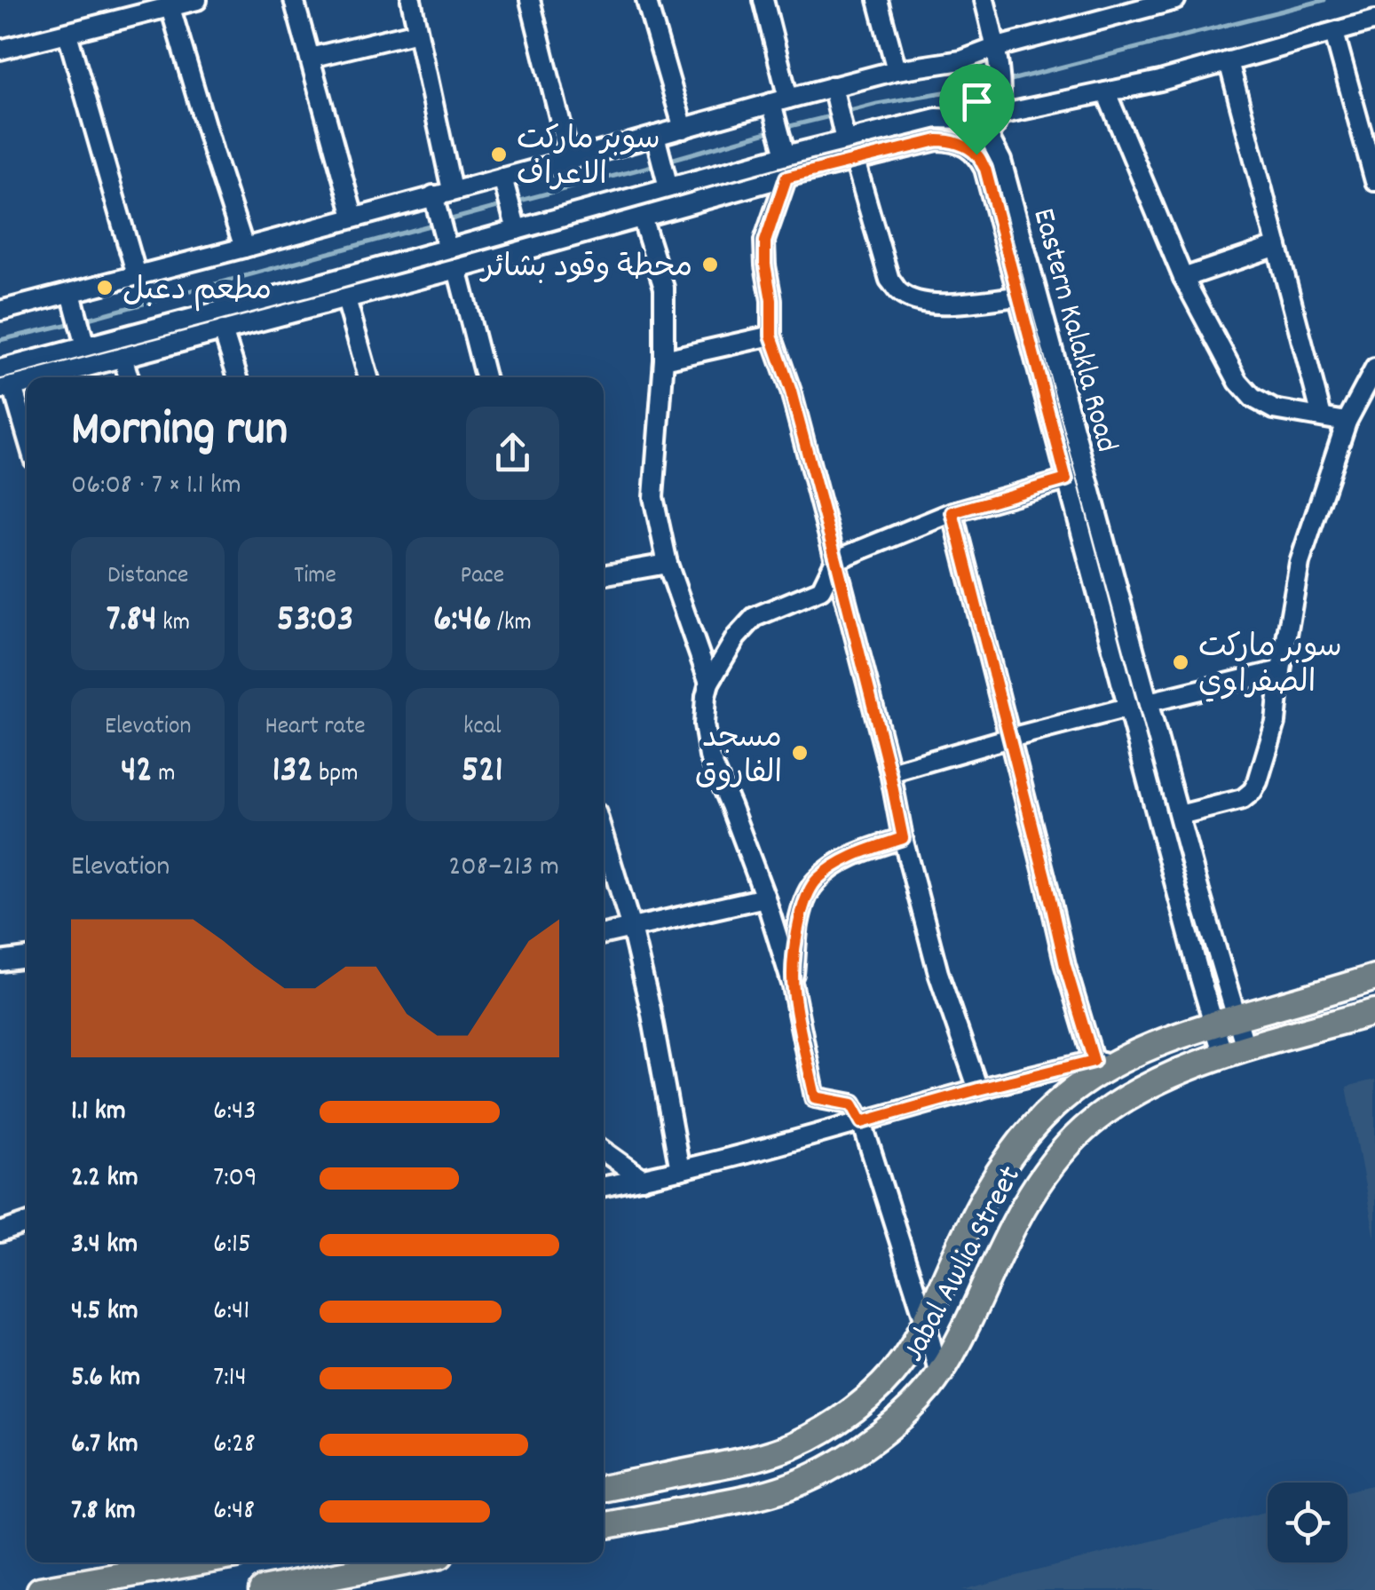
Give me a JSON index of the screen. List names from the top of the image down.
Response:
{
  "streets": {
    "highway": ["Jabal Awlia Street"],
    "street": ["Eastern Kalakla Road"]
  },
  "crossings": [
    ["Eastern Kalakla Road", "Jabal Awlia Street"]
  ],
  "places": [
    "سوبر ماركت الاعراف",
    "محطة وقود بشائر",
    "مطعم دعبل",
    "سوبر ماركت الصفراوي",
    "مسجد الفاروق"
  ],
  "page": {
    "heading": ["Morning run", "06:08 · 7 × 1.1 km"],
    "stats": [
      ["Distance", "7.84 km"],
      ["Time", "53:03"],
      ["Pace", "6:46 /km"],
      ["Elevation", "42 m"],
      ["Heart rate", "132 bpm"],
      ["kcal", "521"]
    ],
    "chart": ["Elevation", "208–213 m"],
    "list": [
      {
        "name": "1.1 km",
        "note": "6:43"
      },
      {
        "name": "2.2 km",
        "note": "7:09"
      },
      {
        "name": "3.4 km",
        "note": "6:15"
      },
      {
        "name": "4.5 km",
        "note": "6:41"
      },
      {
        "name": "5.6 km",
        "note": "7:14"
      },
      {
        "name": "6.7 km",
        "note": "6:28"
      },
      {
        "name": "7.8 km",
        "note": "6:48"
      }
    ]
  }
}
